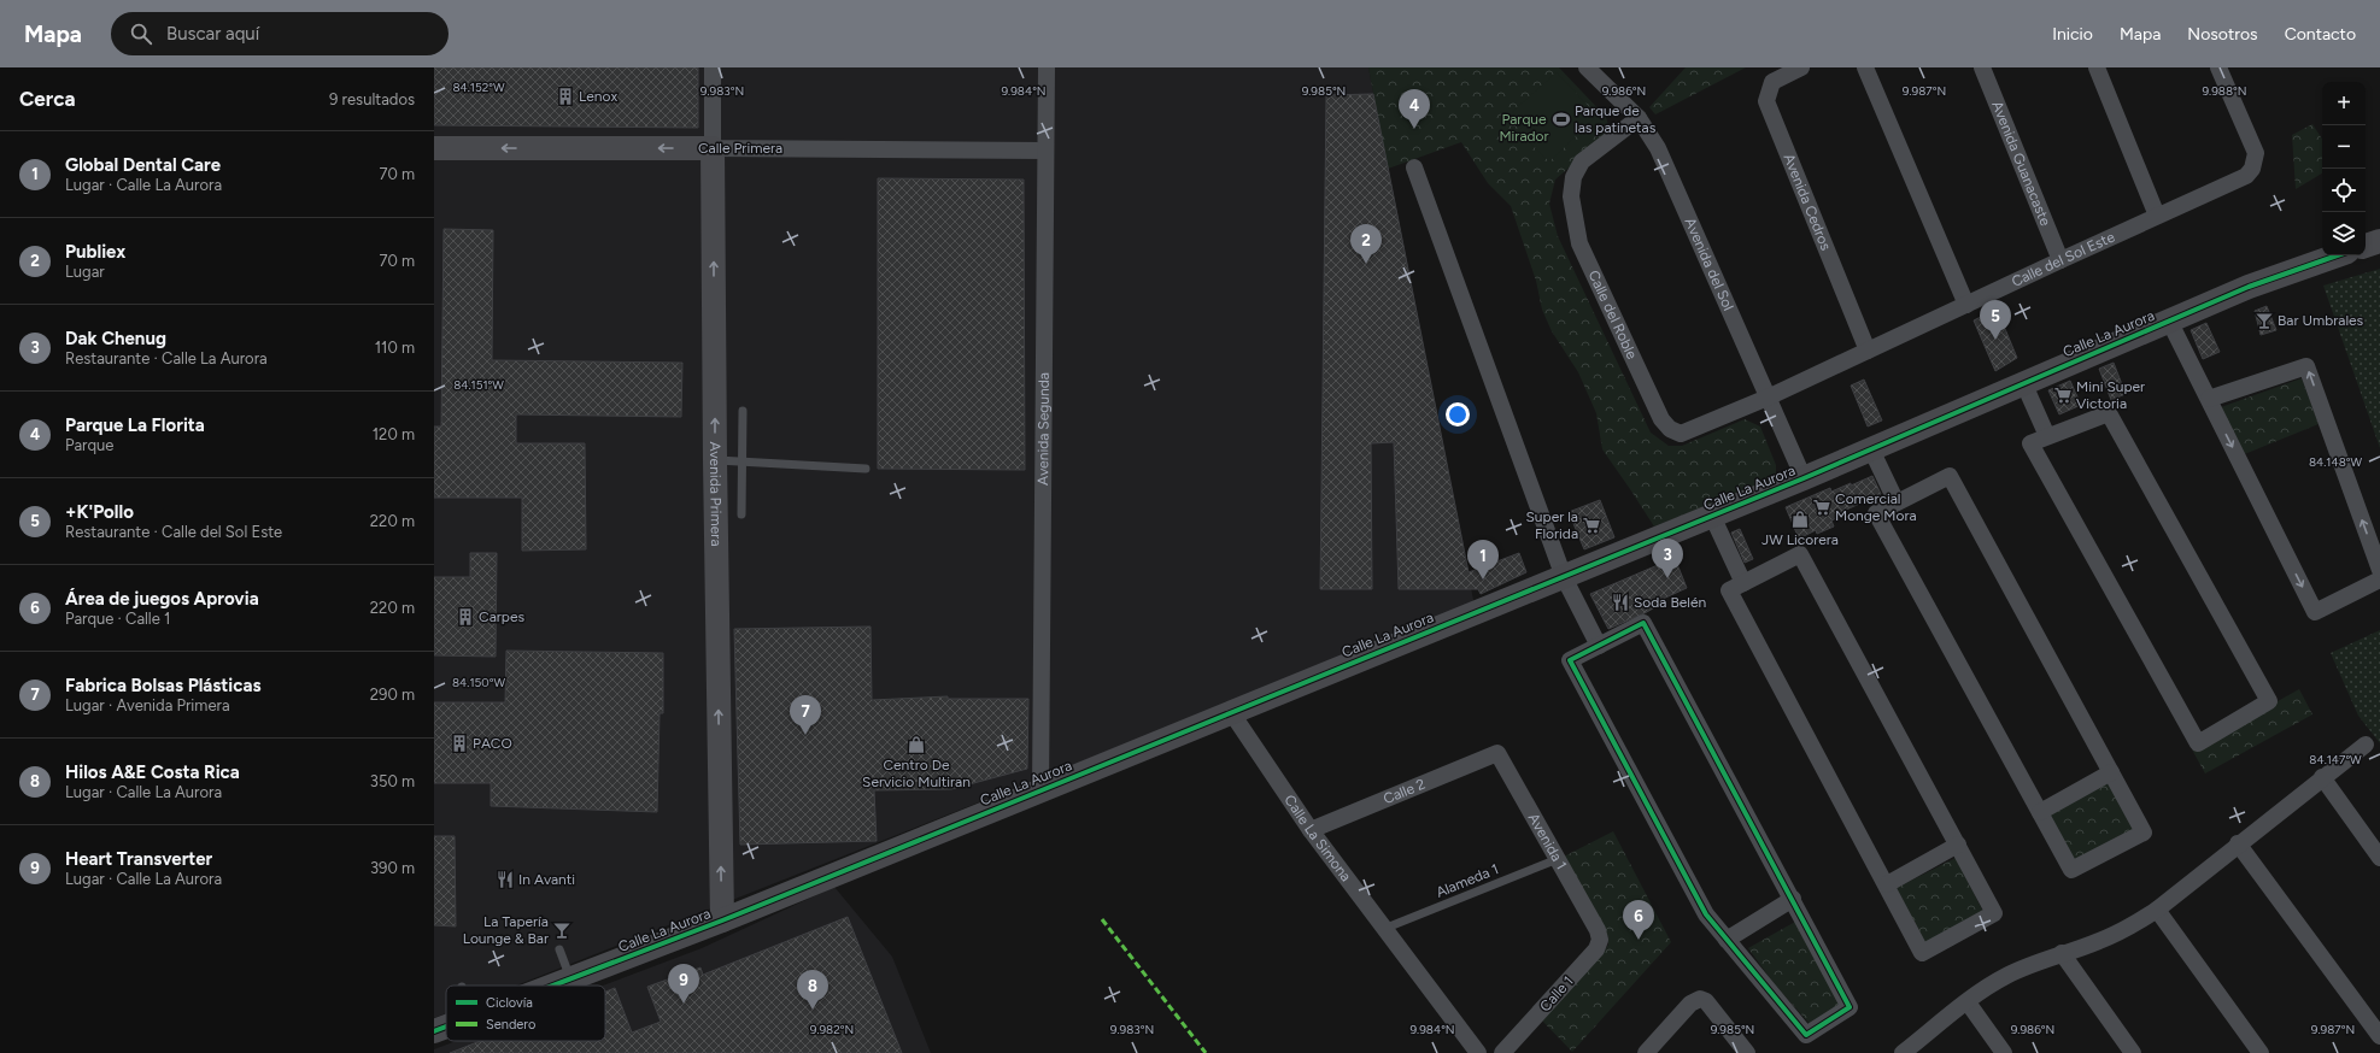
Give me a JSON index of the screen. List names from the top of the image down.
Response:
{
  "streets": {
    "street": [
      "Calle Primera",
      "Avenida Guanacaste",
      "Avenida Cedros",
      "Calle del Sol Este",
      "Avenida del Sol",
      "Calle del Roble",
      "Calle La Aurora",
      "Avenida Segunda",
      "Avenida Primera",
      "Calle 2",
      "Calle La Simona",
      "Avenida 1",
      "Calle 1"
    ],
    "lane": ["Alameda 1"]
  },
  "crossings": [
    ["Calle Primera", "Avenida Segunda"],
    ["Calle Primera", "Avenida Primera"],
    ["Avenida Guanacaste", "Calle del Sol Este"],
    ["Avenida Cedros", "Calle del Sol Este"],
    ["Calle del Sol Este", "Avenida del Sol"],
    ["Calle del Sol Este", "Calle del Roble"],
    ["Avenida del Sol", "Calle del Roble"],
    ["Avenida del Sol", "Calle La Aurora"],
    ["Calle La Aurora", "Avenida Segunda"],
    ["Calle La Aurora", "Avenida Primera"],
    ["Calle La Aurora", "Calle La Simona"],
    ["Calle 2", "Calle La Simona"],
    ["Calle 2", "Avenida 1"],
    ["Calle La Simona", "Alameda 1"],
    ["Avenida 1", "Alameda 1"],
    ["Avenida 1", "Calle 1"]
  ],
  "one_way": ["Calle Primera", "Avenida Primera"],
  "parks": ["Parque Mirador"],
  "places": {
    "building": ["Lenox", "Carpes", "PACO"],
    "sports": ["Parque de las patinetas"],
    "bar": ["Bar Umbrales", "La Tapería Lounge & Bar"],
    "supermarket": ["Mini Super Victoria", "Comercial Monge Mora", "Super la Florida"],
    "shop": ["JW Licorera", "Centro De Servicio Multiran"],
    "restaurant": ["Soda Belén", "In Avanti"]
  },
  "legend": ["Ciclovía", "Sendero"],
  "page": {
    "header": "Mapa",
    "search": "Buscar aquí",
    "nav": [
      "Inicio",
      "Mapa",
      "Nosotros",
      "Contacto"
    ],
    "heading": ["Cerca", "9 resultados"],
    "map_buttons": ["+", "−"],
    "pins": [
      "4",
      "2",
      "5",
      "3",
      "1",
      "7",
      "6",
      "9",
      "8"
    ],
    "list": [
      {
        "mark": "1",
        "name": "Global Dental Care",
        "note": "Lugar · Calle La Aurora",
        "value": "70 m"
      },
      {
        "mark": "2",
        "name": "Publiex",
        "note": "Lugar",
        "value": "70 m"
      },
      {
        "mark": "3",
        "name": "Dak Chenug",
        "note": "Restaurante · Calle La Aurora",
        "value": "110 m"
      },
      {
        "mark": "4",
        "name": "Parque La Florita",
        "note": "Parque",
        "value": "120 m"
      },
      {
        "mark": "5",
        "name": "+K'Pollo",
        "note": "Restaurante · Calle del Sol Este",
        "value": "220 m"
      },
      {
        "mark": "6",
        "name": "Área de juegos Aprovia",
        "note": "Parque · Calle 1",
        "value": "220 m"
      },
      {
        "mark": "7",
        "name": "Fabrica Bolsas Plásticas",
        "note": "Lugar · Avenida Primera",
        "value": "290 m"
      },
      {
        "mark": "8",
        "name": "Hilos A&E Costa Rica",
        "note": "Lugar · Calle La Aurora",
        "value": "350 m"
      },
      {
        "mark": "9",
        "name": "Heart Transverter",
        "note": "Lugar · Calle La Aurora",
        "value": "390 m"
      }
    ]
  },
  "coordinates": [
    "84.152°W",
    "9.983°N",
    "9.984°N",
    "9.985°N",
    "9.986°N",
    "9.987°N",
    "9.988°N",
    "84.151°W",
    "84.148°W",
    "84.150°W",
    "84.147°W",
    "9.982°N"
  ]
}
